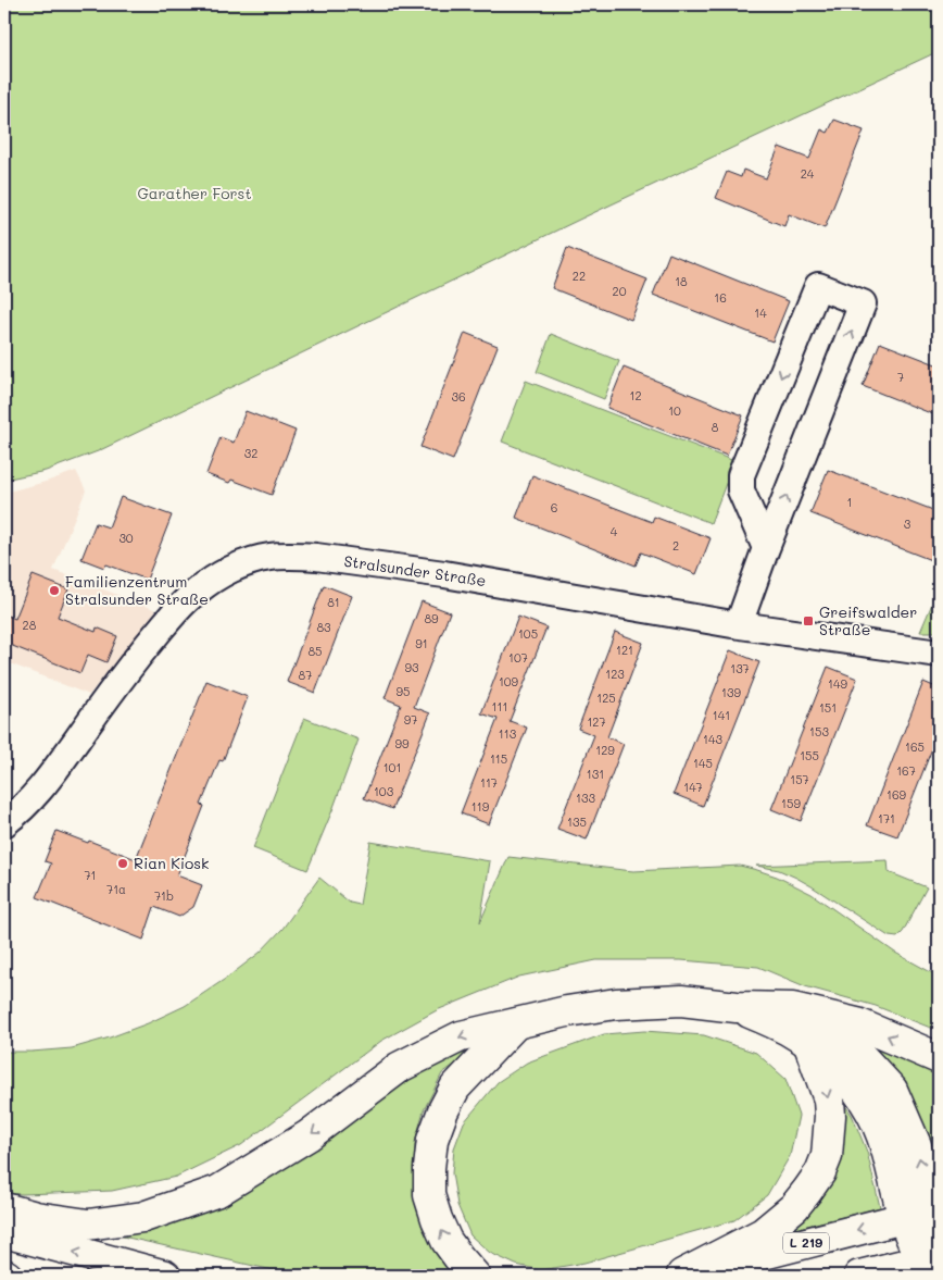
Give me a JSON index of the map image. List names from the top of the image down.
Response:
{
  "streets": {
    "main road": ["L 219"],
    "street": ["Stralsunder Straße"]
  },
  "parks": ["Garather Forst"],
  "places": {
    "other": ["Familienzentrum Stralsunder Straße", "Rian Kiosk"],
    "transit": ["Greifswalder Straße"]
  },
  "house_numbers": [
    "24",
    "22",
    "18",
    "20",
    "16",
    "14",
    "7",
    "12",
    "36",
    "10",
    "8",
    "32",
    "1",
    "6",
    "3",
    "4",
    "30",
    "2",
    "81",
    "89",
    "28",
    "83",
    "105",
    "91",
    "121",
    "85",
    "107",
    "93",
    "137",
    "123",
    "87",
    "109",
    "149",
    "95",
    "139",
    "125",
    "111",
    "151",
    "141",
    "97",
    "127",
    "153",
    "113",
    "143",
    "99",
    "165",
    "129",
    "155",
    "115",
    "145",
    "101",
    "167",
    "131",
    "157",
    "117",
    "147",
    "103",
    "169",
    "133",
    "159",
    "119",
    "171",
    "135",
    "71",
    "71a",
    "71b"
  ]
}
